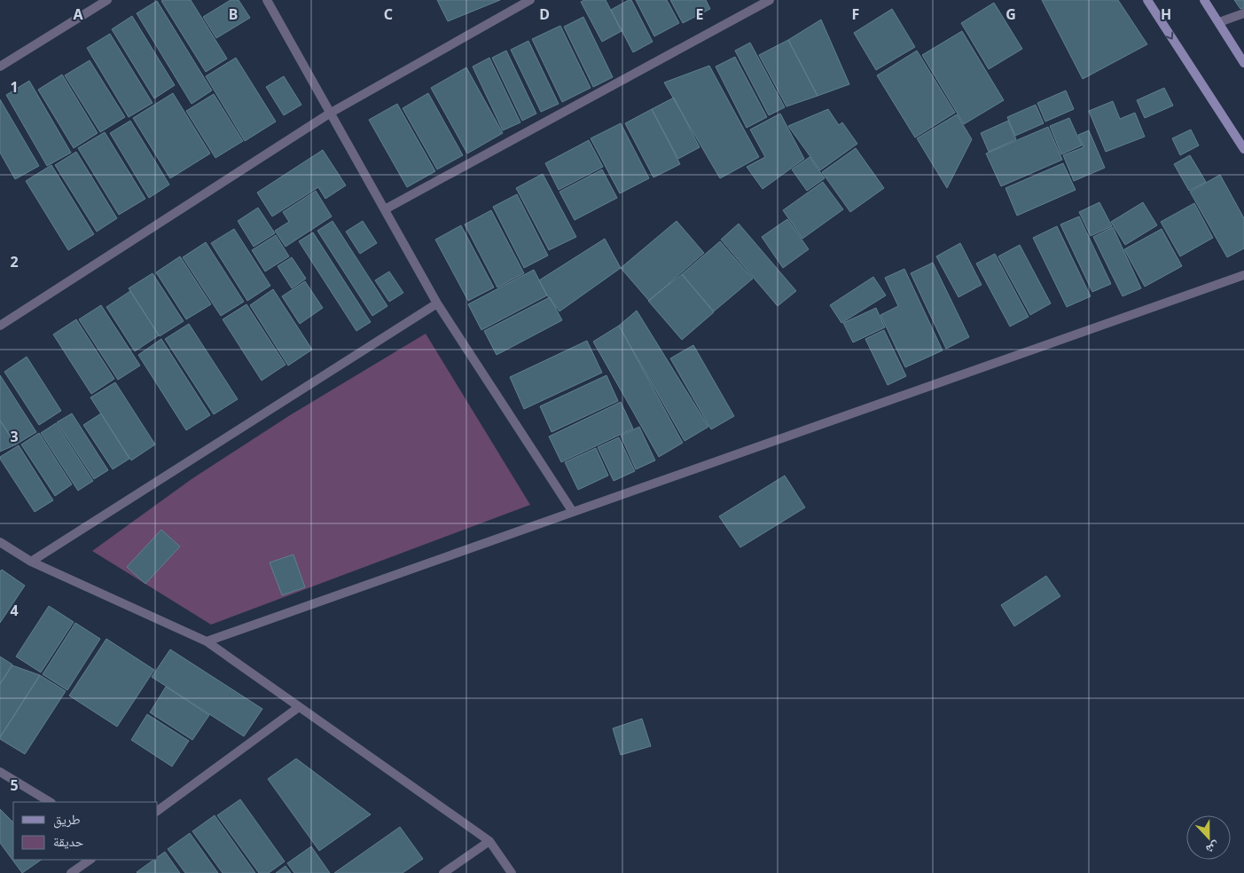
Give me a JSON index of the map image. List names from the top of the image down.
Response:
{
  "legend": ["طريق", "حديقة"],
  "north": "bottom",
  "grid": {
    "columns": [
      "A",
      "B",
      "C",
      "D",
      "E",
      "F",
      "G",
      "H"
    ],
    "rows": [
      "1",
      "2",
      "3",
      "4",
      "5"
    ]
  }
}
